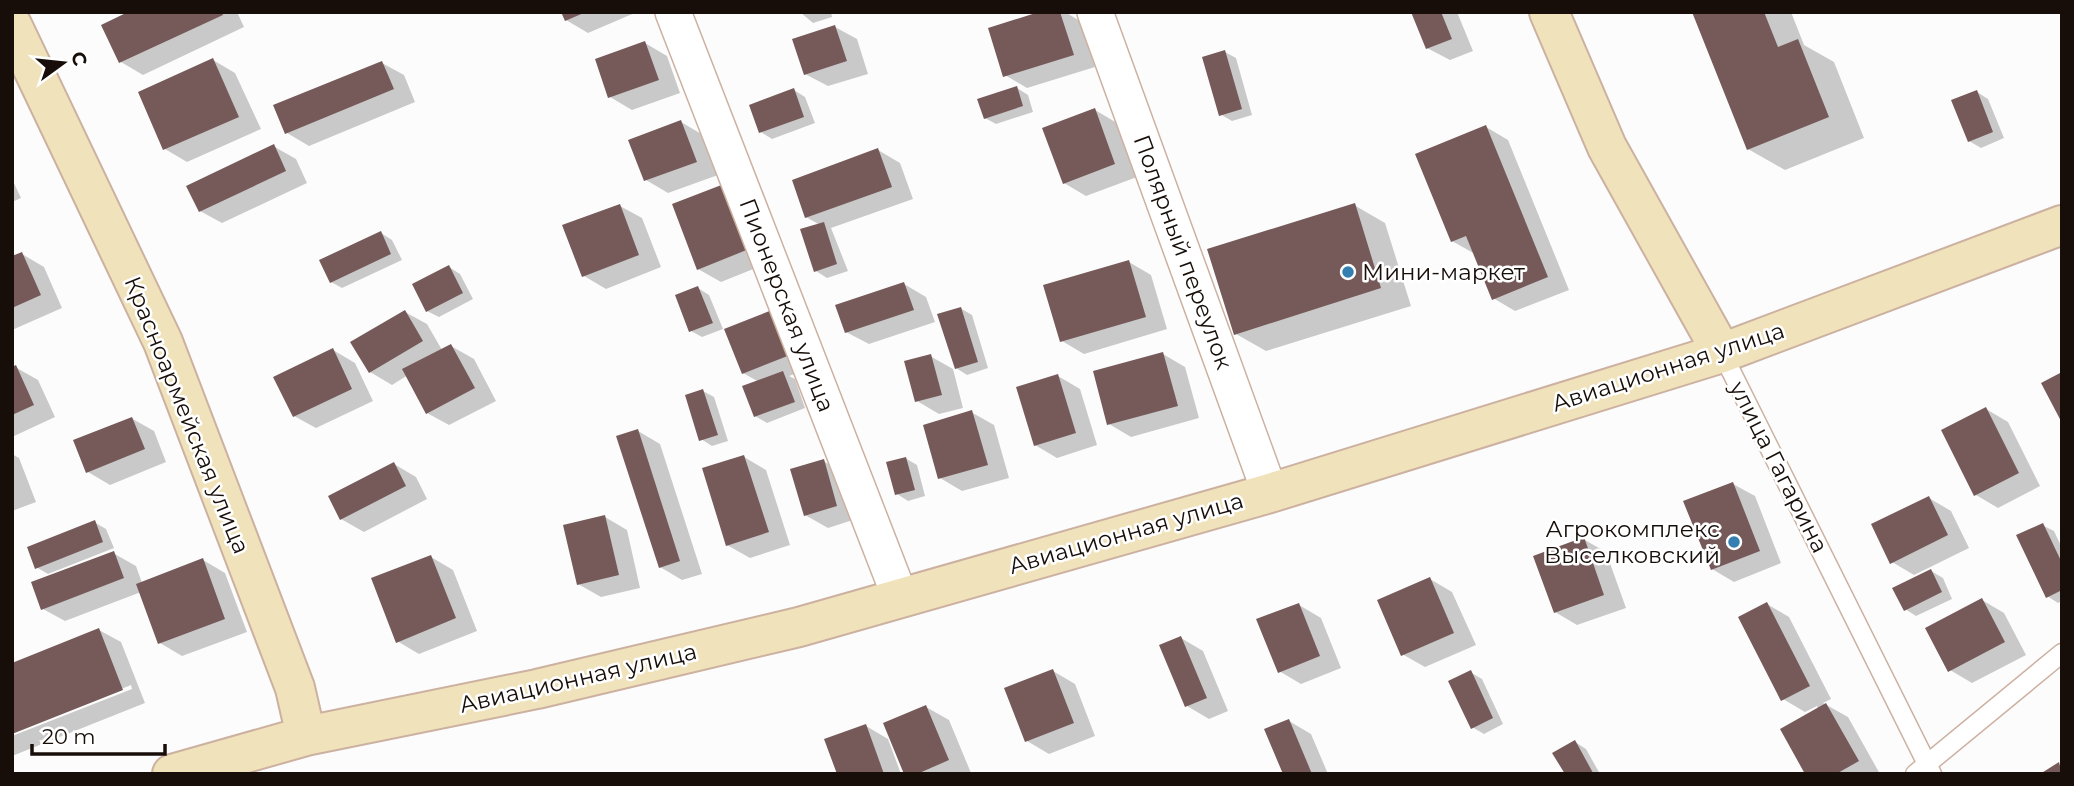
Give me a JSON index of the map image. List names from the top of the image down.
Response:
{
  "streets": {
    "main road": ["Авиационная улица", "Красноармейская улица", "улица Гагарина"],
    "street": ["Полярный переулок", "Пионерская улица"]
  },
  "crossings": [
    ["Полярный переулок", "Авиационная улица"],
    ["Пионерская улица", "Авиационная улица"],
    ["Авиационная улица", "Красноармейская улица"],
    ["Авиационная улица", "улица Гагарина"]
  ],
  "places": ["Мини-маркет", "Агрокомплекс Выселковский"],
  "scale_bar": "20 m",
  "north": "right"
}
